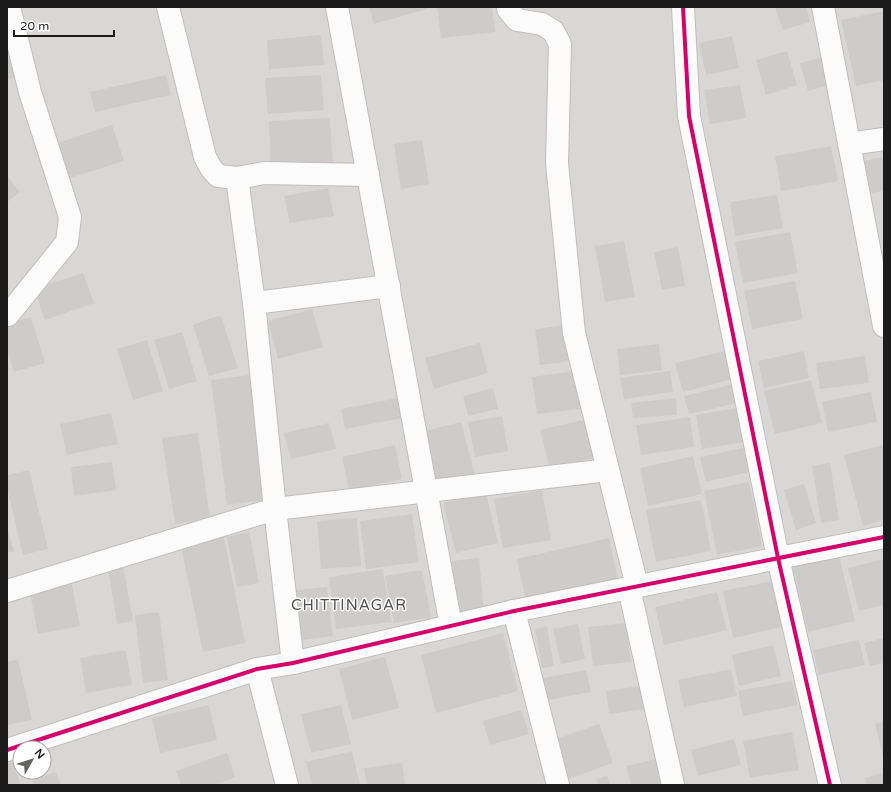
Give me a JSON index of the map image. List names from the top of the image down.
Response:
{
  "districts": ["CHITTINAGAR"],
  "scale_bar": "20 m",
  "north": "top right"
}
